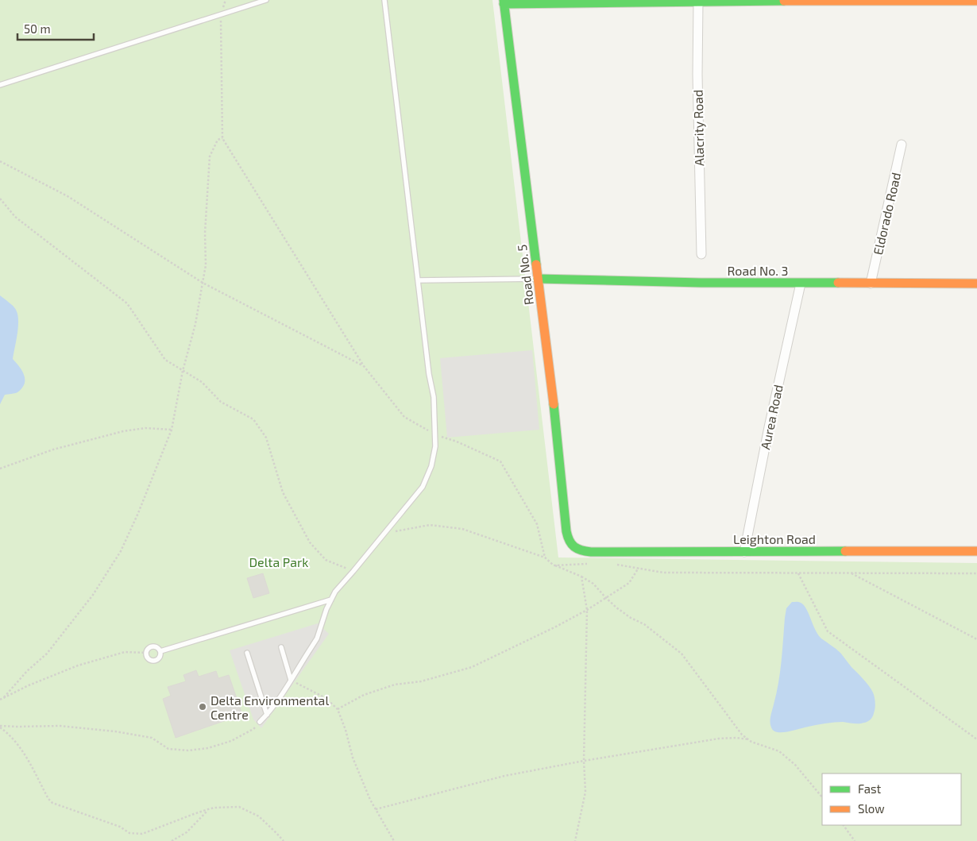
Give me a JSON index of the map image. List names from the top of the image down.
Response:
{
  "streets": {
    "street": [
      "Alacrity Road",
      "Eldorado Road",
      "Road No. 3",
      "Road No. 5",
      "Aurea Road",
      "Leighton Road"
    ]
  },
  "crossings": [
    ["Eldorado Road", "Road No. 3"],
    ["Road No. 3", "Road No. 5"],
    ["Road No. 3", "Aurea Road"],
    ["Road No. 5", "Leighton Road"],
    ["Aurea Road", "Leighton Road"]
  ],
  "parks": ["Delta Park"],
  "places": ["Delta Environmental Centre"],
  "legend": ["Fast", "Slow"],
  "scale_bar": "50 m"
}
